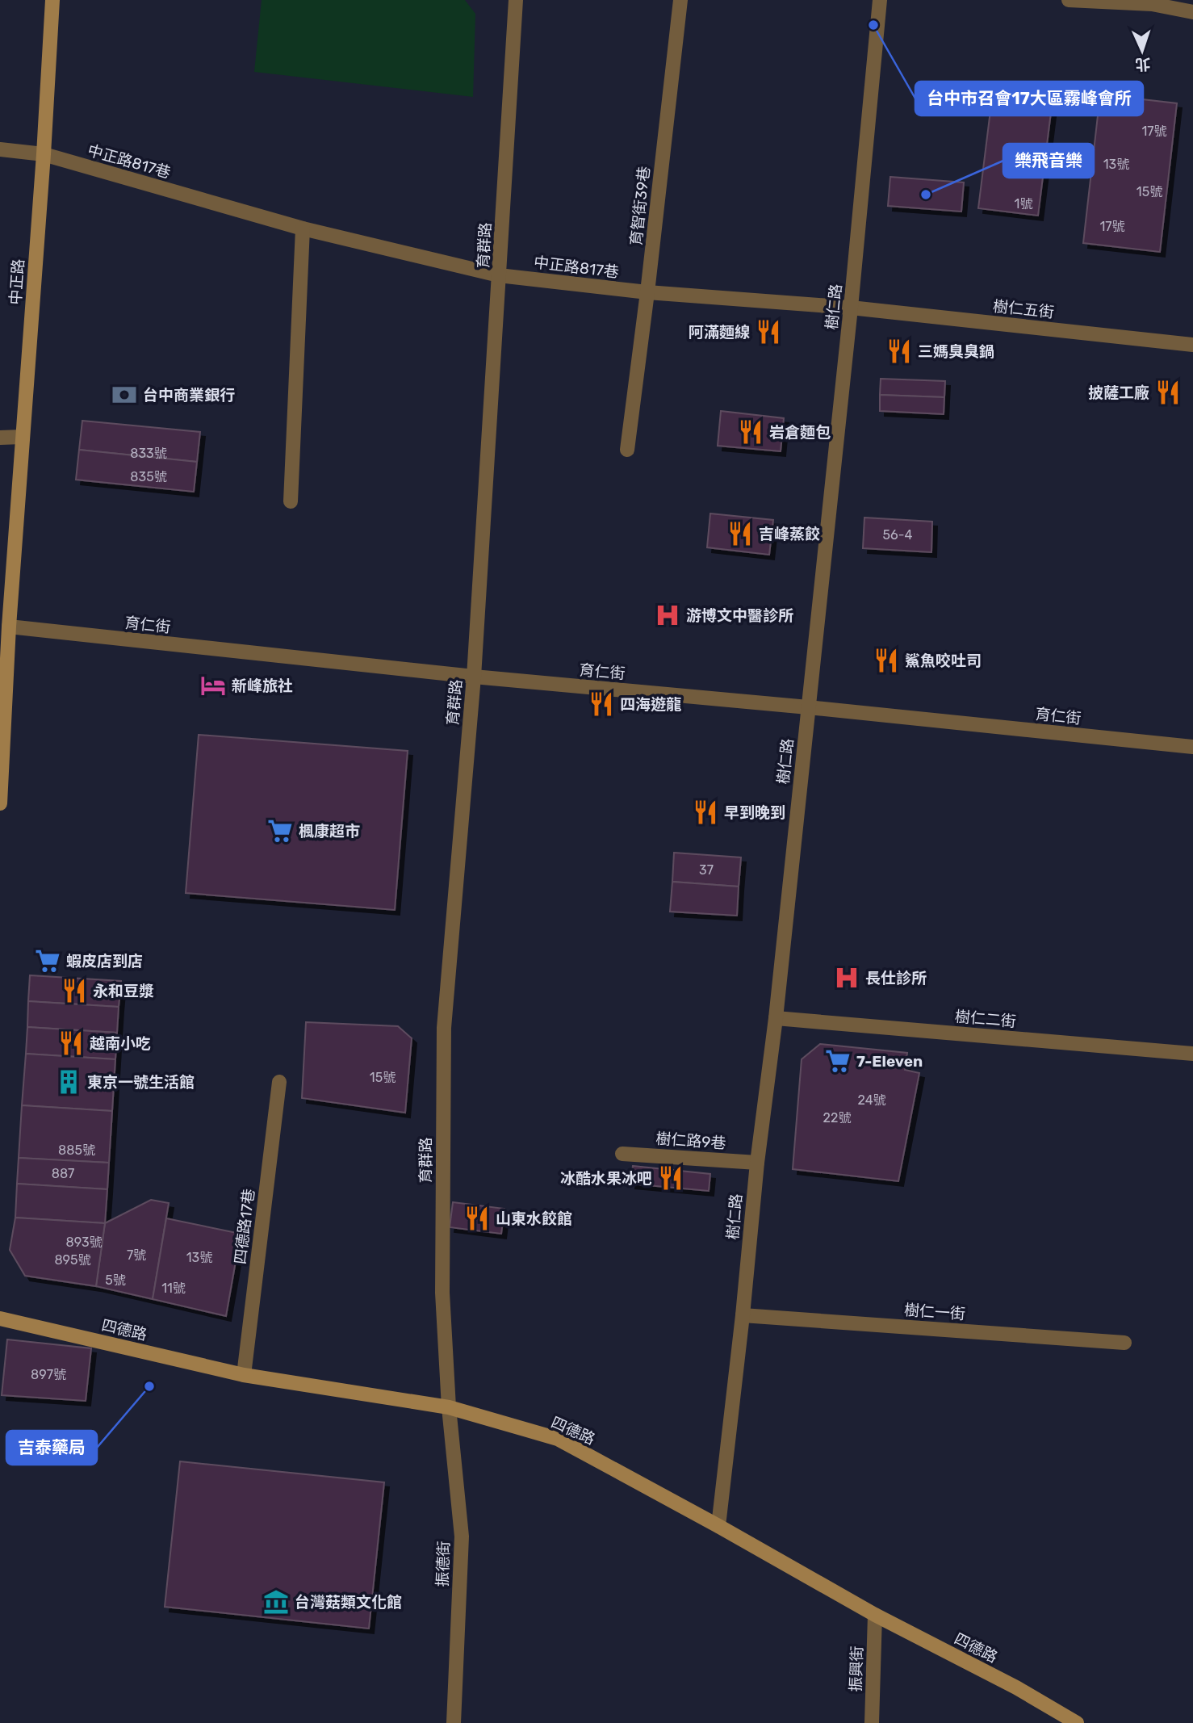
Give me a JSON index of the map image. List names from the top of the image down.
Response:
{
  "streets": {
    "street": [
      "中正路817巷",
      "育智街39巷",
      "育群路",
      "中正路",
      "樹仁路",
      "樹仁五街",
      "育仁街",
      "樹仁二街",
      "樹仁路9巷",
      "四德路17巷",
      "樹仁一街",
      "四德路",
      "振德街",
      "振興街"
    ]
  },
  "crossings": [
    ["中正路817巷", "育智街39巷"],
    ["中正路817巷", "育群路"],
    ["中正路817巷", "中正路"],
    ["中正路817巷", "樹仁路"],
    ["中正路817巷", "樹仁五街"],
    ["育群路", "育仁街"],
    ["育群路", "四德路"],
    ["育群路", "振德街"],
    ["中正路", "育仁街"],
    ["樹仁路", "樹仁五街"],
    ["樹仁路", "育仁街"],
    ["樹仁路", "樹仁二街"],
    ["樹仁路", "樹仁路9巷"],
    ["樹仁路", "樹仁一街"],
    ["樹仁路", "四德路"],
    ["四德路17巷", "四德路"],
    ["四德路", "振德街"],
    ["四德路", "振興街"]
  ],
  "places": {
    "other": ["台中市召會17大區霧峰會所", "樂飛音樂", "吉泰藥局"],
    "restaurant": [
      "阿滿麵線",
      "三媽臭臭鍋",
      "披薩工廠",
      "岩倉麵包",
      "吉峰蒸餃",
      "鯊魚咬吐司",
      "四海遊龍",
      "早到晚到",
      "永和豆漿",
      "越南小吃",
      "冰酷水果冰吧",
      "山東水餃館"
    ],
    "bank": ["台中商業銀行"],
    "hospital": ["游博文中醫診所", "長仕診所"],
    "hotel": ["新峰旅社"],
    "supermarket": ["楓康超市", "蝦皮店到店", "7-Eleven"],
    "building": ["東京一號生活館"],
    "museum": ["台灣菇類文化館"]
  },
  "house_numbers": [
    "17號",
    "13號",
    "15號",
    "1號",
    "17號",
    "833號",
    "835號",
    "56-4",
    "37",
    "15號",
    "24號",
    "22號",
    "885號",
    "887",
    "893號",
    "7號",
    "13號",
    "895號",
    "5號",
    "11號",
    "897號"
  ],
  "north": "bottom"
}
